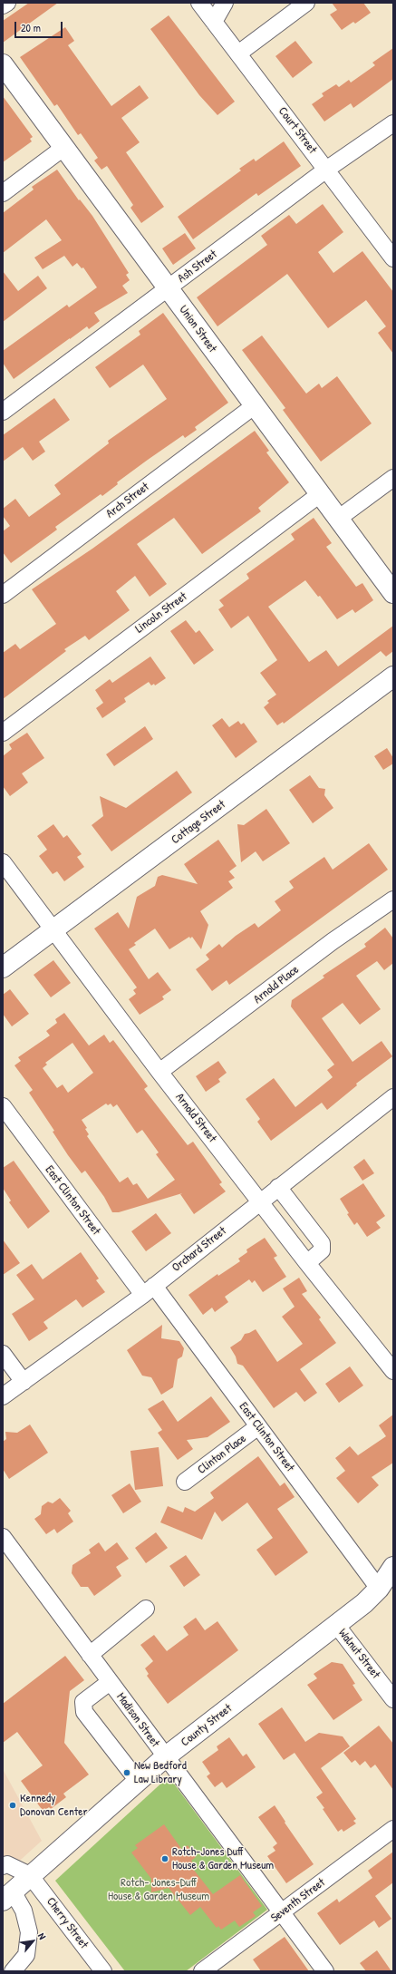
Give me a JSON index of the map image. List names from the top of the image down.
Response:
{
  "streets": {
    "main road": ["Union Street", "Cottage Street", "County Street"],
    "street": [
      "Court Street",
      "Ash Street",
      "Arch Street",
      "Lincoln Street",
      "Arnold Place",
      "Arnold Street",
      "East Clinton Street",
      "Orchard Street",
      "Clinton Place",
      "Walnut Street",
      "Madison Street",
      "Seventh Street",
      "Cherry Street"
    ]
  },
  "crossings": [
    ["Court Street", "Ash Street"],
    ["Ash Street", "Union Street"],
    ["Union Street", "Arch Street"],
    ["Union Street", "Lincoln Street"],
    ["Cottage Street", "Arnold Street"],
    ["Arnold Place", "Arnold Street"],
    ["Arnold Street", "Orchard Street"],
    ["East Clinton Street", "Orchard Street"],
    ["East Clinton Street", "Clinton Place"],
    ["East Clinton Street", "County Street"],
    ["Walnut Street", "County Street"],
    ["Madison Street", "County Street"],
    ["Madison Street", "Seventh Street"],
    ["County Street", "Cherry Street"]
  ],
  "parks": ["Rotch- Jones-Duff House & Garden Museum"],
  "places": ["New Bedford Law Library", "Kennedy Donovan Center", "Rotch-Jones Duff House & Garden Museum"],
  "scale_bar": "20 m",
  "north": "top right"
}
